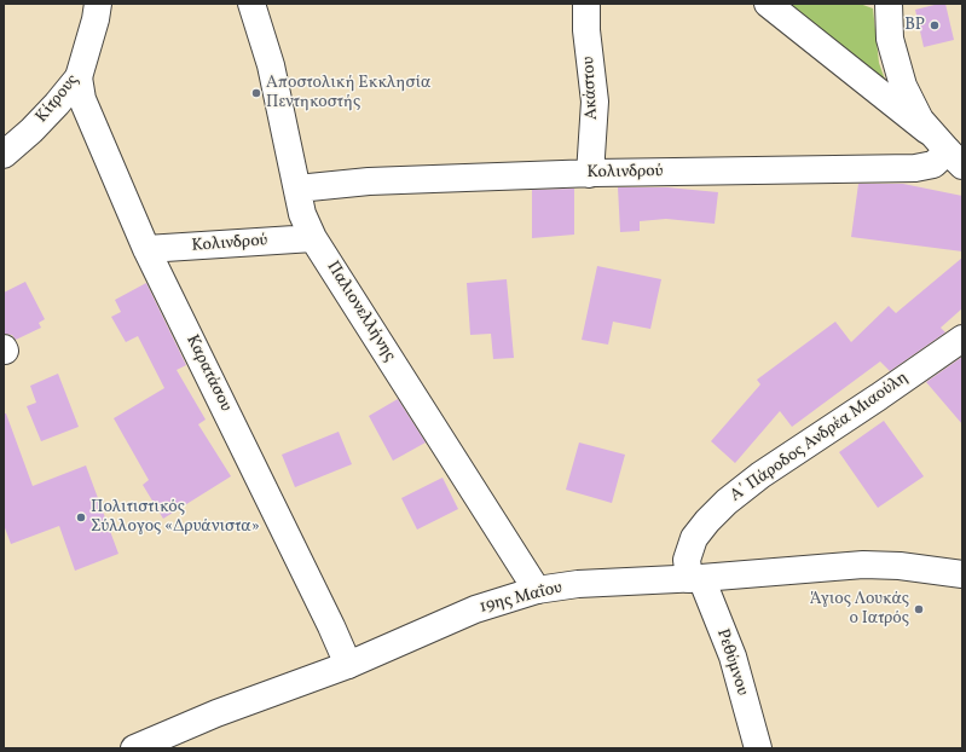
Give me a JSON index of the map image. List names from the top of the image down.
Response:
{
  "streets": {
    "street": [
      "Ακάστου",
      "Κίτρους",
      "Κολινδρού",
      "Παλιονελλήνης",
      "Καρατάσου",
      "Α΄ Πάροδος Ανδρέα Μιαούλη",
      "19ης Μαΐου",
      "Ρεθύμνου"
    ]
  },
  "crossings": [
    ["Ακάστου", "Κολινδρού"],
    ["Κίτρους", "Καρατάσου"],
    ["Κολινδρού", "Παλιονελλήνης"],
    ["Κολινδρού", "Καρατάσου"],
    ["Παλιονελλήνης", "19ης Μαΐου"],
    ["Καρατάσου", "19ης Μαΐου"],
    ["Α΄ Πάροδος Ανδρέα Μιαούλη", "19ης Μαΐου"],
    ["Α΄ Πάροδος Ανδρέα Μιαούλη", "Ρεθύμνου"],
    ["19ης Μαΐου", "Ρεθύμνου"]
  ],
  "places": [
    "BP",
    "Αποστολική Εκκλησία Πεντηκοστής",
    "Πολιτιστικός Σύλλογος «Δρυάνιστα»",
    "Άγιος Λουκάς ο Ιατρός"
  ]
}
